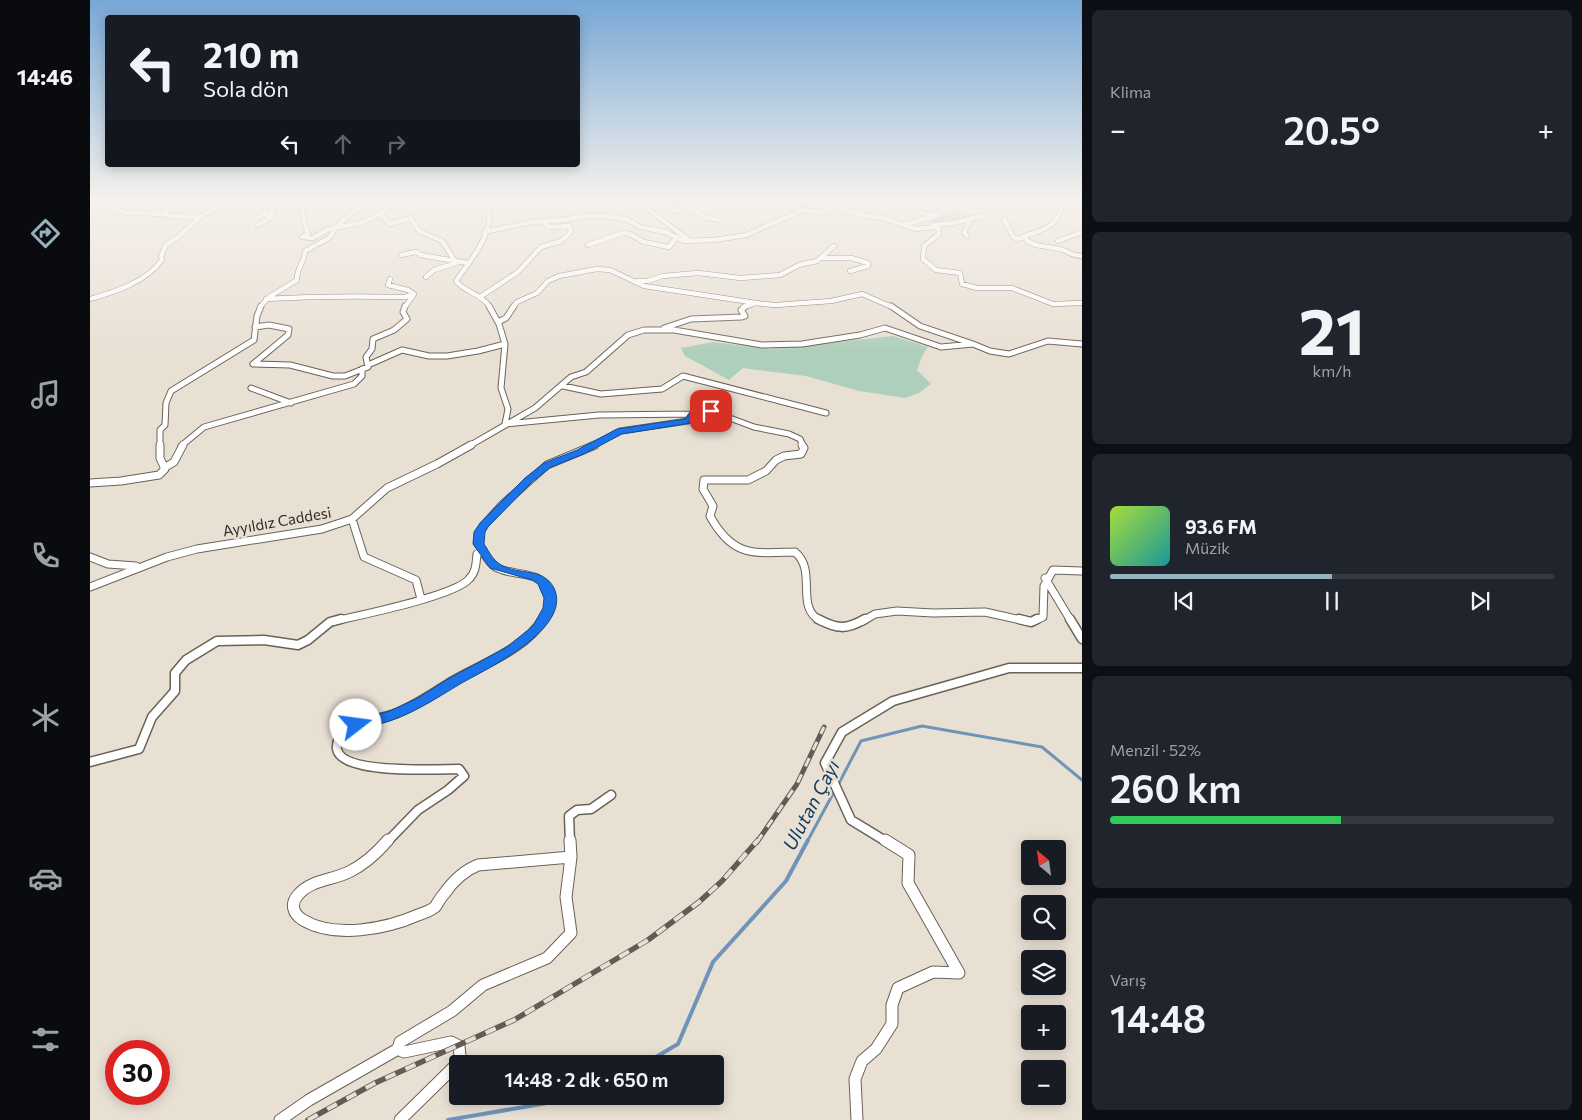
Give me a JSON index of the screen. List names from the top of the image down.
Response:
{
  "streets": {
    "street": ["Ayyıldız Caddesi"]
  },
  "water": ["Ulutan Çayı"],
  "north": "top left",
  "page": {
    "tabs": "14:46",
    "tile": [
      "Klima",
      ["21", "km/h"],
      ["Menzil · 52%", "260 km"],
      ["Varış", "14:48"]
    ],
    "turn": ["210 m", "Sola dön"],
    "heat": ["−", "20.5°", "+"],
    "song": ["93.6 FM", "Müzik"],
    "map_buttons": ["+", "−"],
    "limit": "30",
    "trip": "14:48 · 2 dk · 650 m"
  }
}
